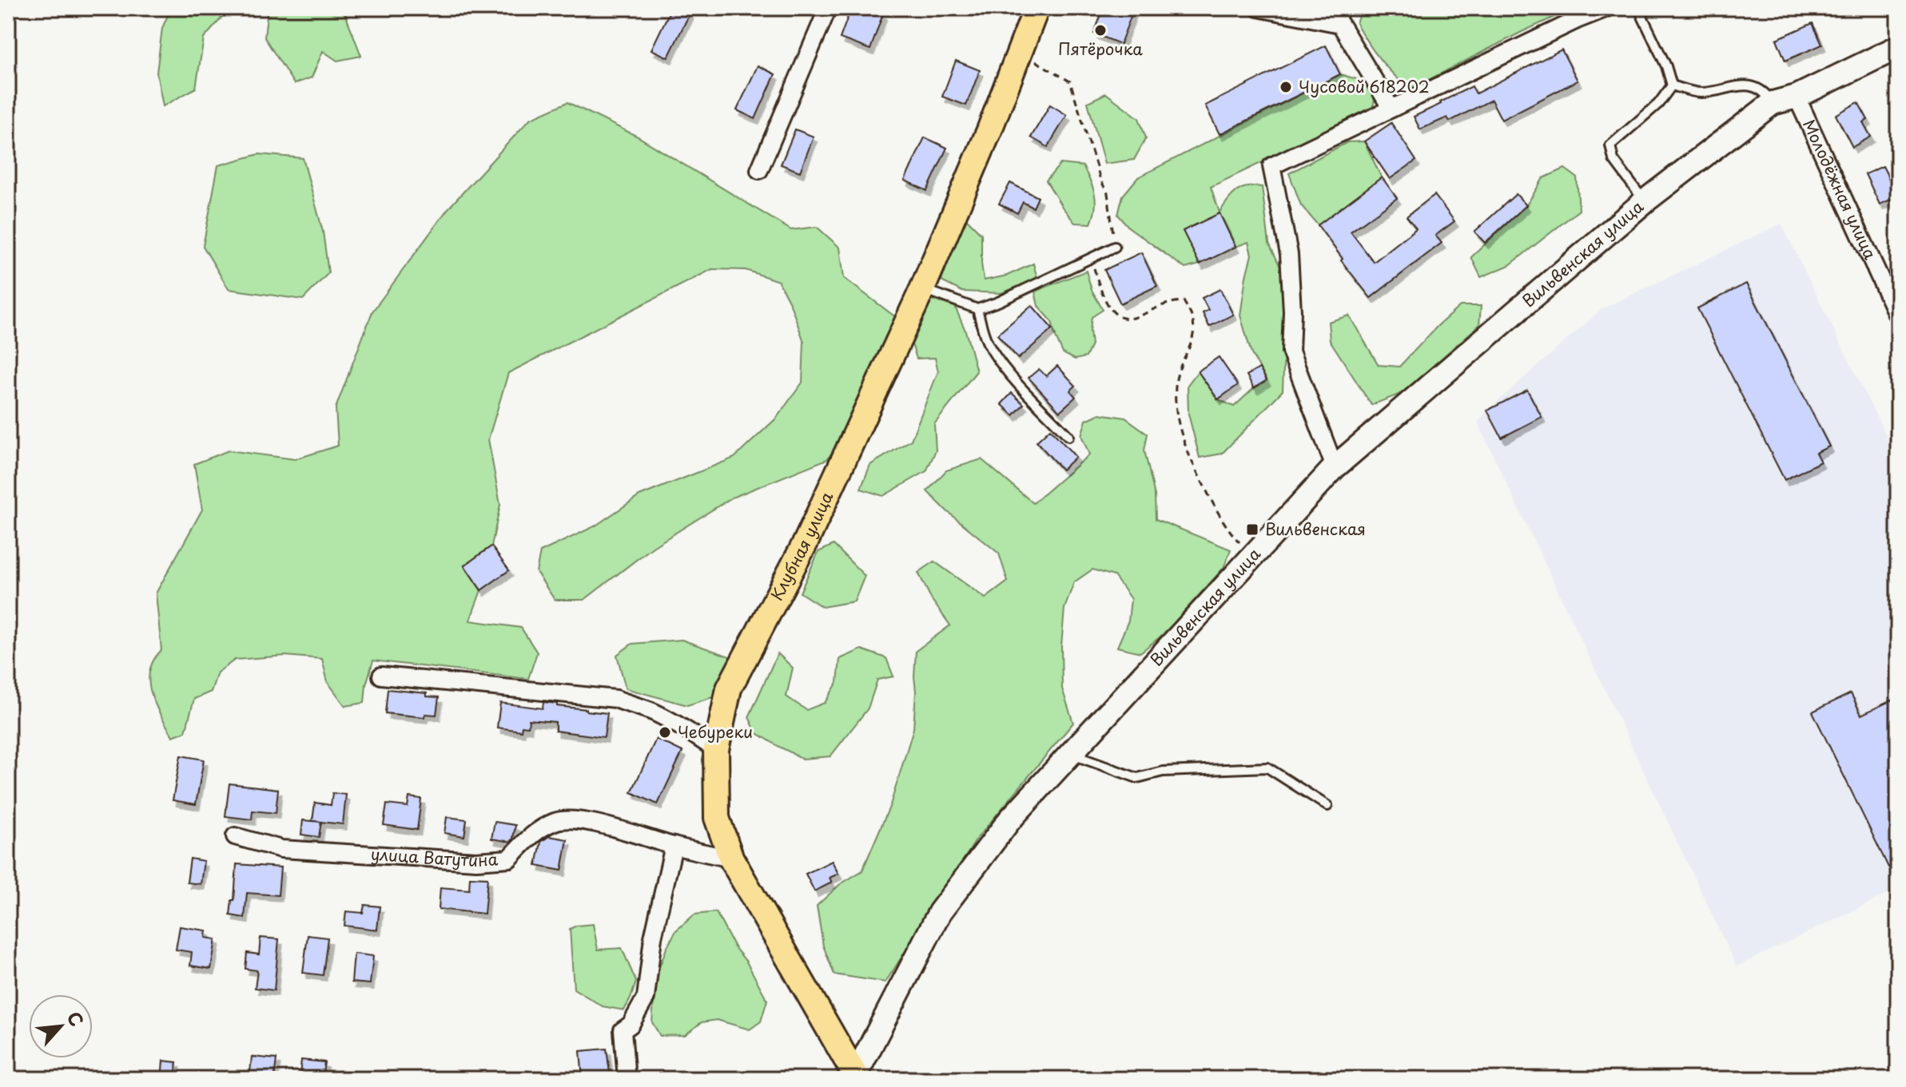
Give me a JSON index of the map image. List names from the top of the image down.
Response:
{
  "streets": {
    "main road": ["Клубная улица"],
    "street": ["Молодёжная улица", "Вильвенская улица", "улица Ватутина"]
  },
  "crossings": [
    ["Молодёжная улица", "Вильвенская улица"],
    ["Вильвенская улица", "Клубная улица"],
    ["Клубная улица", "улица Ватутина"]
  ],
  "places": {
    "other": ["Пятёрочка", "Чусовой 618202", "Чебуреки"],
    "transit": ["Вильвенская"]
  },
  "north": "top right"
}
